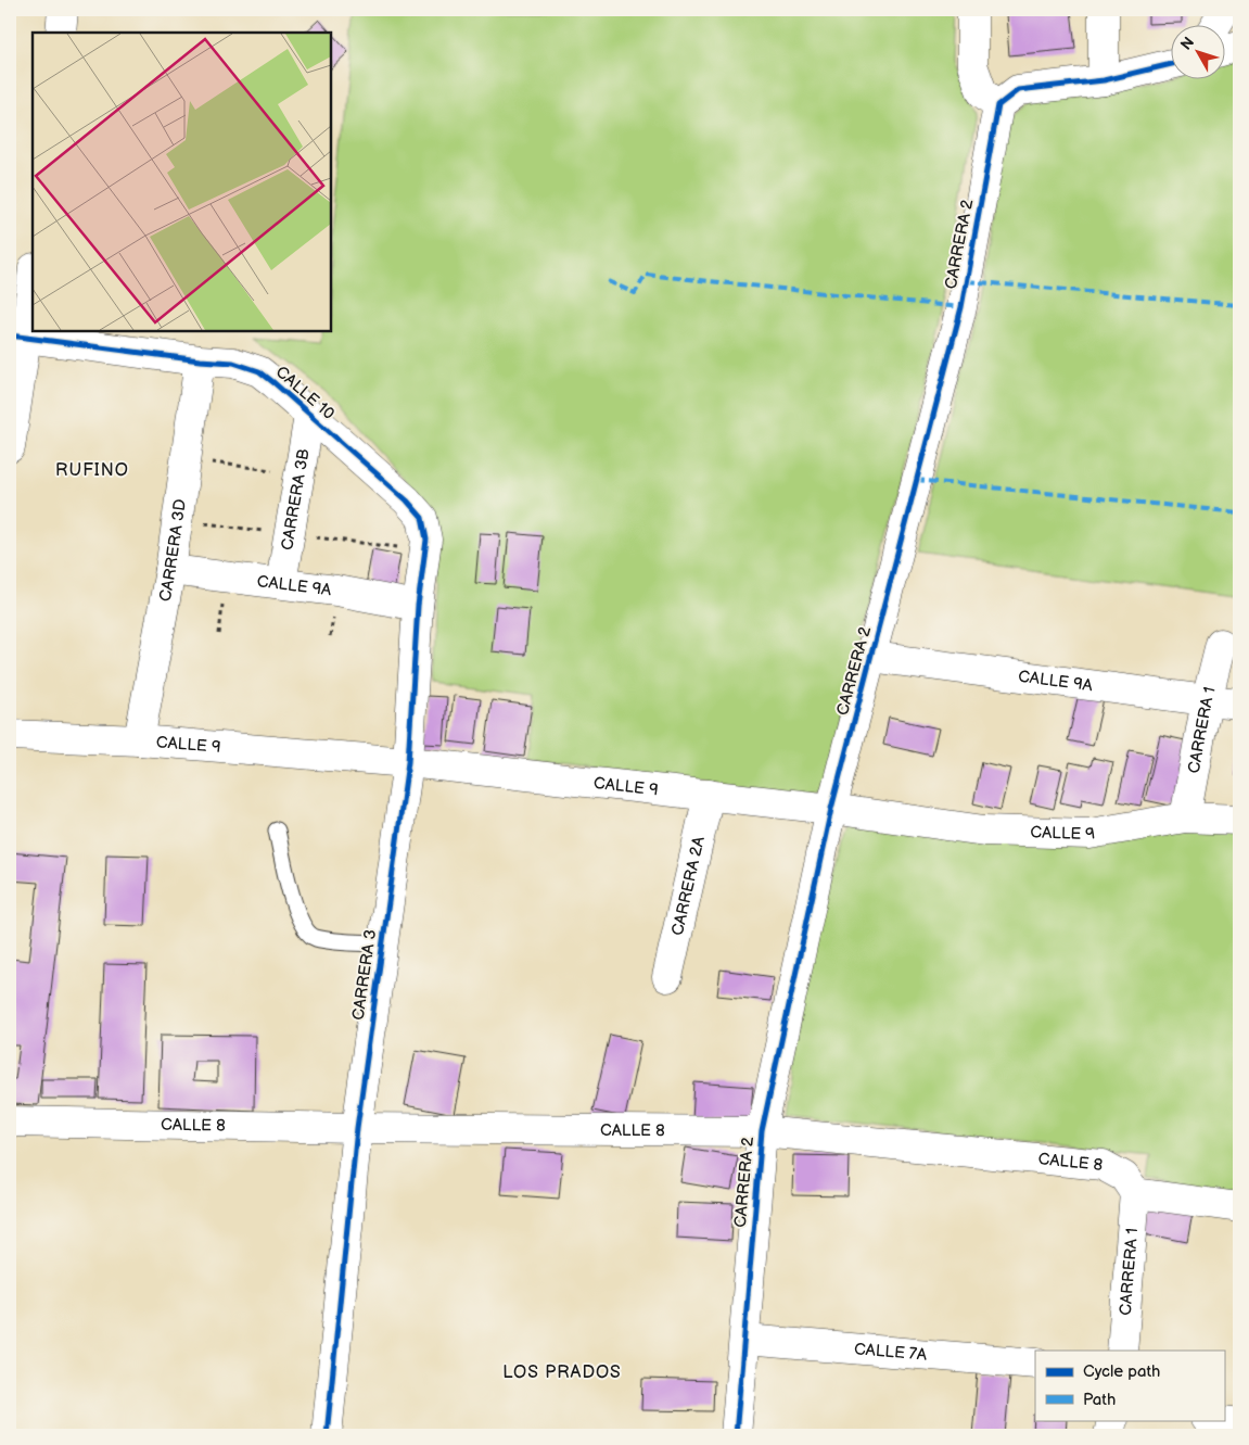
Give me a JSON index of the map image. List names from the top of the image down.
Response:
{
  "streets": {
    "street": [
      "CARRERA 2",
      "CALLE 10",
      "CARRERA 3B",
      "CARRERA 3D",
      "CALLE 9A",
      "CARRERA 1",
      "CALLE 9",
      "CARRERA 2A",
      "CARRERA 3",
      "CALLE 8",
      "CALLE 7A"
    ]
  },
  "crossings": [
    ["CARRERA 2", "CALLE 9A"],
    ["CARRERA 2", "CALLE 9"],
    ["CARRERA 2", "CALLE 8"],
    ["CARRERA 2", "CALLE 7A"],
    ["CALLE 10", "CARRERA 3B"],
    ["CALLE 10", "CARRERA 3D"],
    ["CALLE 10", "CARRERA 3"],
    ["CARRERA 3B", "CALLE 9A"],
    ["CARRERA 3D", "CALLE 9A"],
    ["CARRERA 3D", "CALLE 9"],
    ["CALLE 9A", "CARRERA 1"],
    ["CALLE 9A", "CARRERA 3"],
    ["CARRERA 1", "CALLE 9"],
    ["CARRERA 1", "CALLE 8"],
    ["CALLE 9", "CARRERA 2A"],
    ["CALLE 9", "CARRERA 3"],
    ["CARRERA 3", "CALLE 8"]
  ],
  "districts": ["RUFINO", "LOS PRADOS"],
  "legend": ["Cycle path", "Path"],
  "north": "top left"
}
